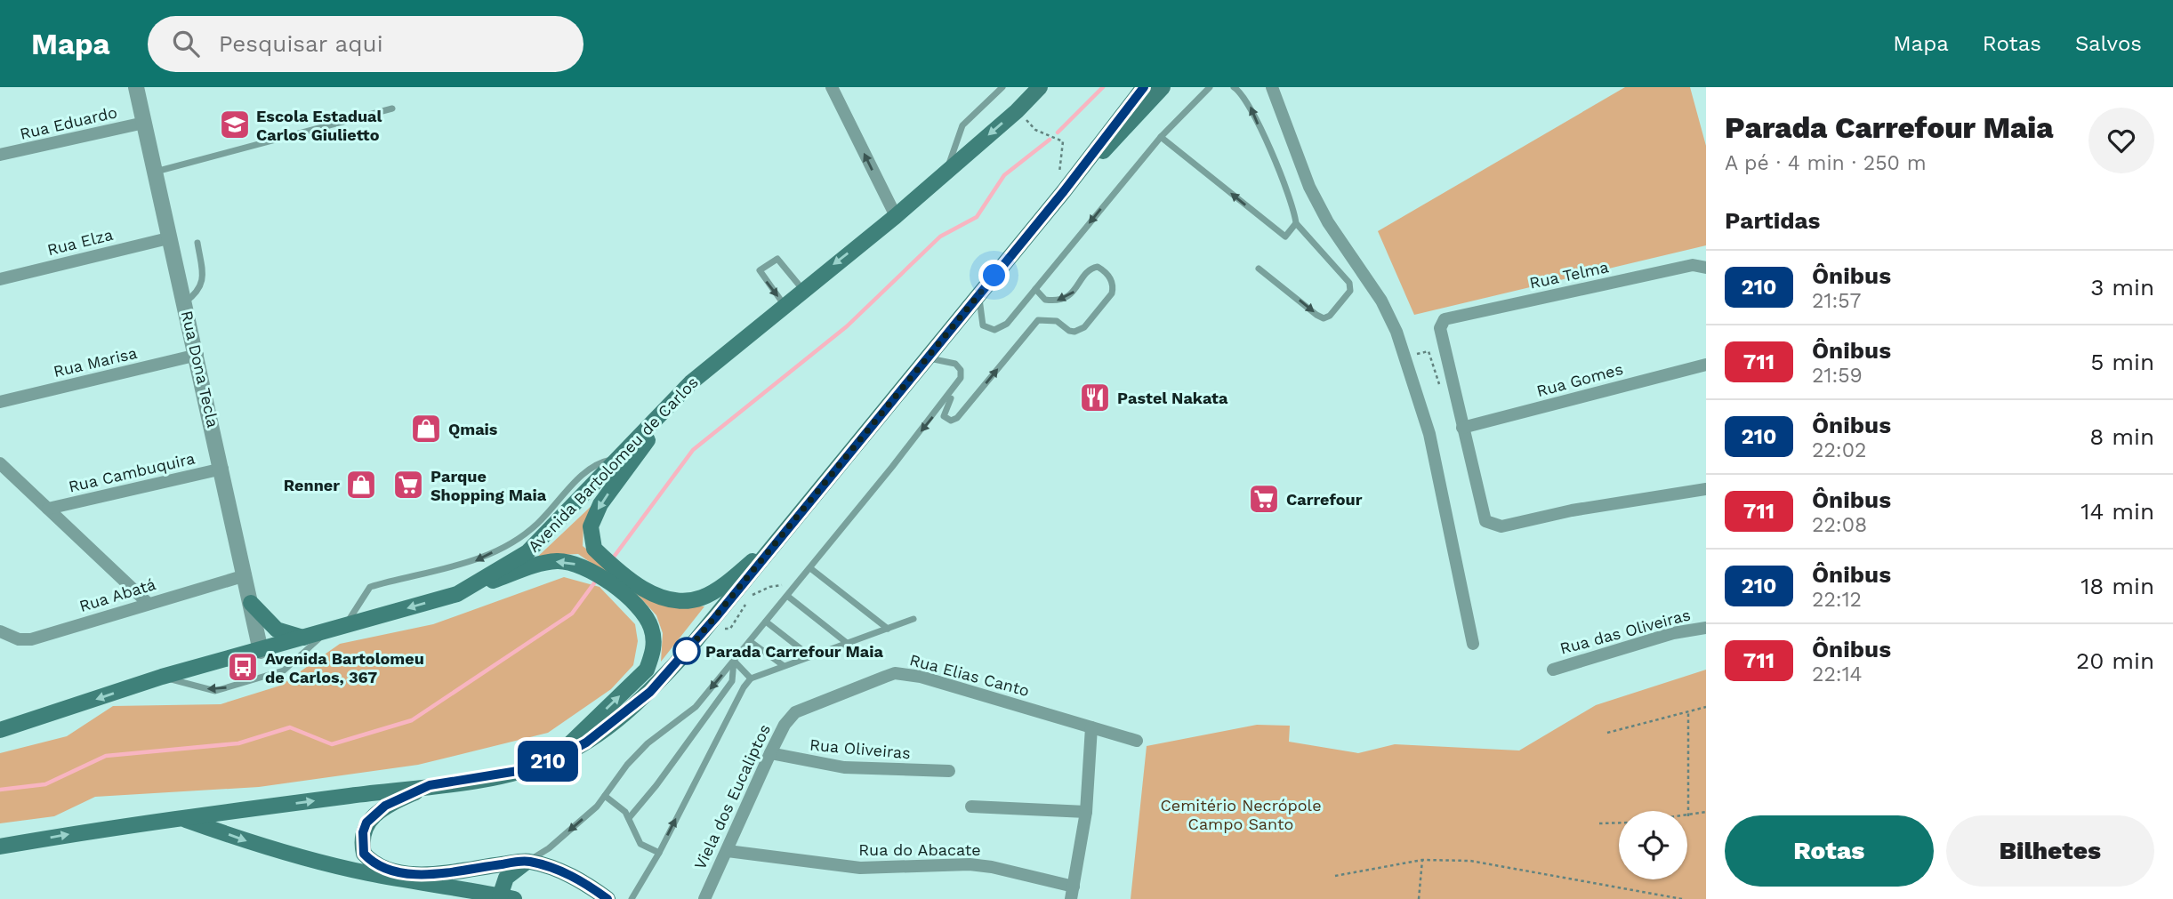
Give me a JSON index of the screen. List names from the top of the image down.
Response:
{
  "streets": {
    "main road": ["Avenida Bartolomeu de Carlos"],
    "street": [
      "Rua Eduardo",
      "Rua Elza",
      "Rua Telma",
      "Rua Marisa",
      "Rua Dona Tecla",
      "Rua Gomes",
      "Rua Cambuquira",
      "Rua Abatá",
      "Rua das Oliveiras",
      "Rua Elias Canto",
      "Rua Oliveiras",
      "Viela dos Eucaliptos",
      "Rua do Abacate"
    ]
  },
  "crossings": [
    ["Rua Eduardo", "Rua Dona Tecla"],
    ["Rua Elza", "Rua Dona Tecla"],
    ["Rua Telma", "Rua Gomes"],
    ["Rua Marisa", "Rua Dona Tecla"],
    ["Rua Dona Tecla", "Avenida Bartolomeu de Carlos"],
    ["Rua Dona Tecla", "Rua Cambuquira"],
    ["Rua Dona Tecla", "Rua Abatá"],
    ["Rua Elias Canto", "Viela dos Eucaliptos"],
    ["Rua Oliveiras", "Viela dos Eucaliptos"],
    ["Viela dos Eucaliptos", "Rua do Abacate"]
  ],
  "parks": ["Cemitério Necrópole Campo Santo"],
  "places": {
    "school or university": ["Escola Estadual Carlos Giulietto"],
    "restaurant": ["Pastel Nakata"],
    "shop": ["Qmais", "Renner"],
    "supermarket": ["Parque Shopping Maia", "Carrefour"],
    "other": ["Parada Carrefour Maia"],
    "bus stop": ["Avenida Bartolomeu de Carlos, 367"]
  },
  "lines": ["bus line 210"],
  "page": {
    "header": "Mapa",
    "search": "Pesquisar aqui",
    "nav": ["Mapa", "Rotas", "Salvos"],
    "on_map": "210",
    "heading": [
      ["Parada Carrefour Maia", "A pé · 4 min · 250 m"],
      "Partidas"
    ],
    "list": [
      {
        "mark": "210",
        "name": "Ônibus",
        "note": "21:57",
        "value": "3 min"
      },
      {
        "mark": "711",
        "name": "Ônibus",
        "note": "21:59",
        "value": "5 min"
      },
      {
        "mark": "210",
        "name": "Ônibus",
        "note": "22:02",
        "value": "8 min"
      },
      {
        "mark": "711",
        "name": "Ônibus",
        "note": "22:08",
        "value": "14 min"
      },
      {
        "mark": "210",
        "name": "Ônibus",
        "note": "22:12",
        "value": "18 min"
      },
      {
        "mark": "711",
        "name": "Ônibus",
        "note": "22:14",
        "value": "20 min"
      }
    ],
    "buttons": ["Rotas", "Bilhetes"]
  }
}
